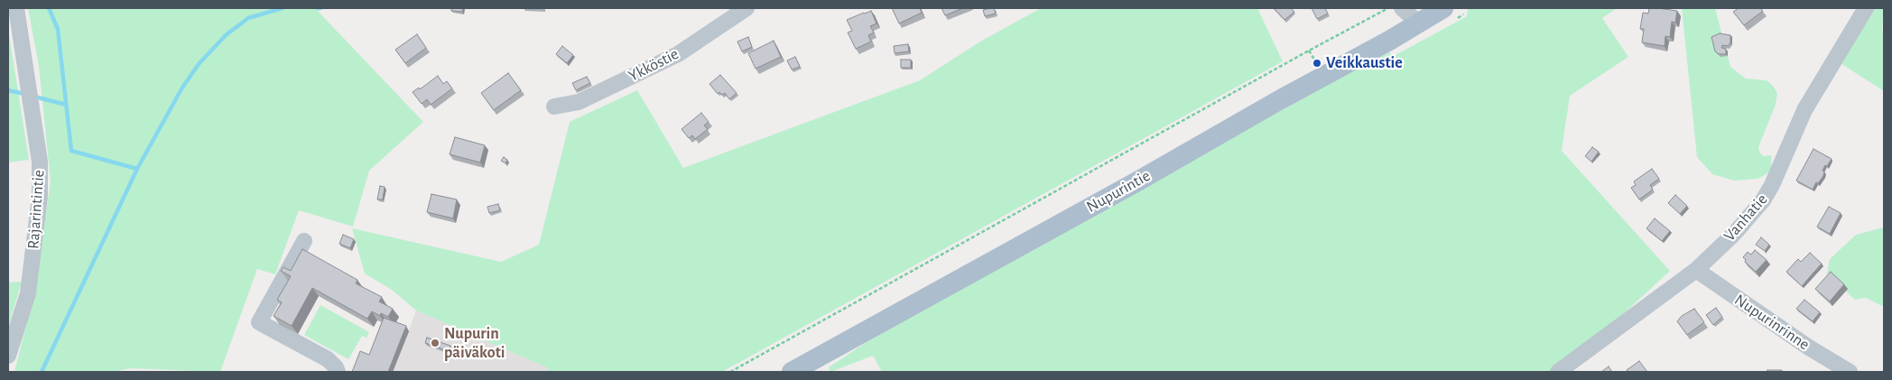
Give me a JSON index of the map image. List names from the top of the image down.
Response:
{
  "streets": {
    "main road": ["Nupurintie"],
    "street": [
      "Ykköstie",
      "Rajarintintie",
      "Vanhatie",
      "Nupurinrinne"
    ]
  },
  "crossings": [
    ["Vanhatie", "Nupurinrinne"]
  ],
  "places": ["Veikkaustie", "Nupurin päiväkoti"]
}
